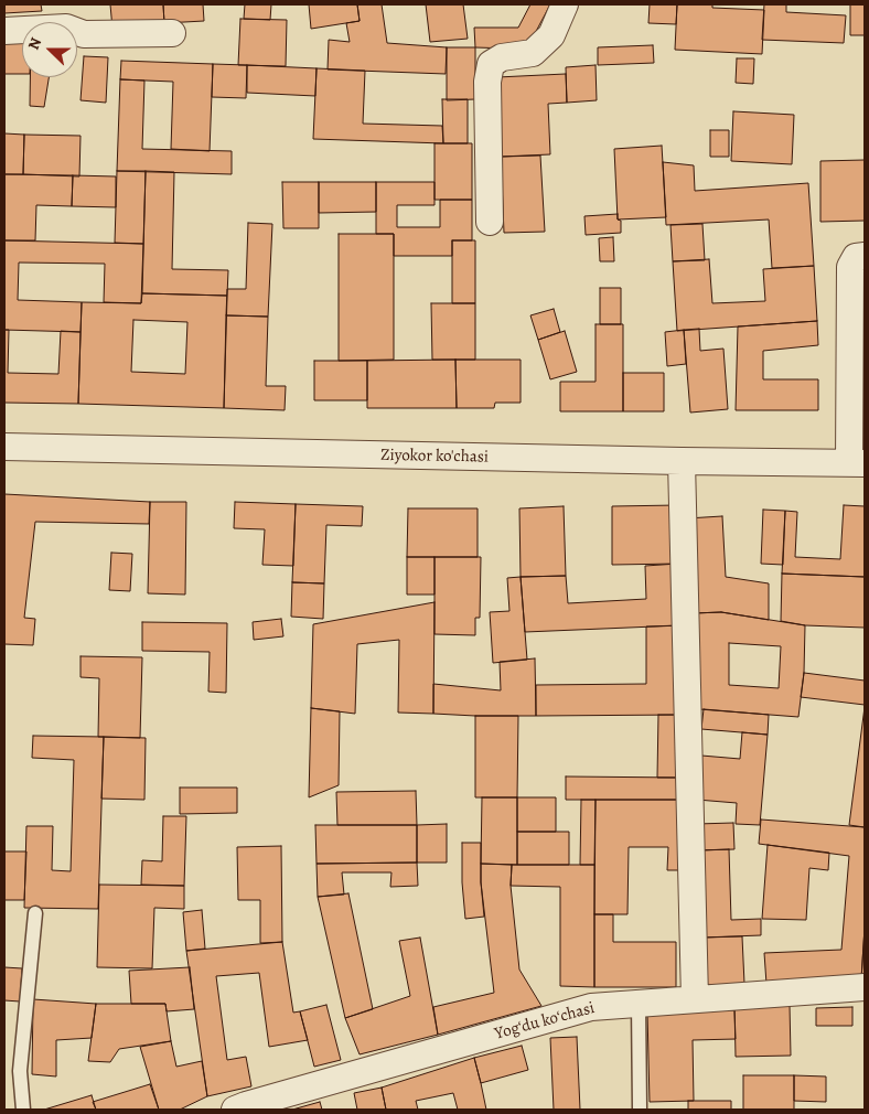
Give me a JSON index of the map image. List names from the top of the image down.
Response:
{
  "streets": {
    "street": ["Ziyokor ko'chasi", "Yogʻdu koʻchasi"]
  },
  "north": "left"
}
